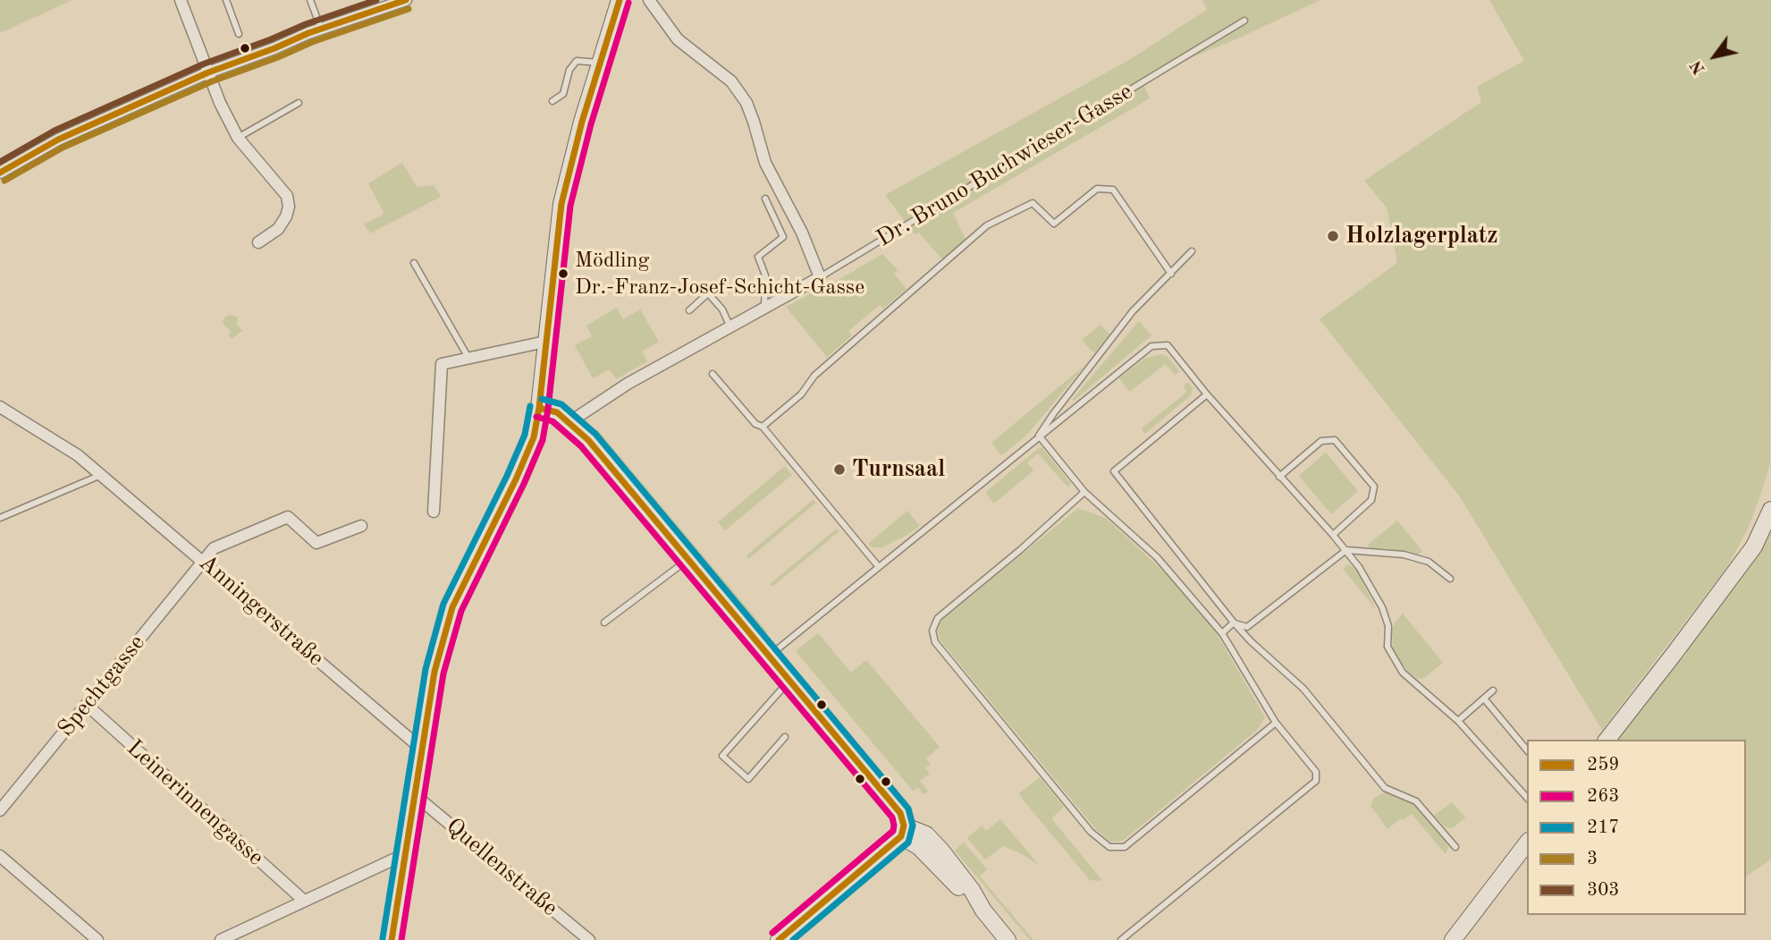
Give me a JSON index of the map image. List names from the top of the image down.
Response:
{
  "streets": {
    "street": [
      "Dr. Bruno Buchwieser-Gasse",
      "Anningerstraße",
      "Spechtgasse",
      "Leinerinnengasse",
      "Quellenstraße"
    ]
  },
  "crossings": [
    ["Anningerstraße", "Spechtgasse"],
    ["Spechtgasse", "Leinerinnengasse"]
  ],
  "places": ["Holzlagerplatz", "Mödling Dr.-Franz-Josef-Schicht-Gasse", "Turnsaal"],
  "lines": [
    "transit line 259",
    "transit line 303",
    "transit line 263",
    "transit line 3",
    "transit line 217"
  ],
  "legend": [
    "259",
    "263",
    "217",
    "3",
    "303"
  ],
  "north": "bottom left"
}
